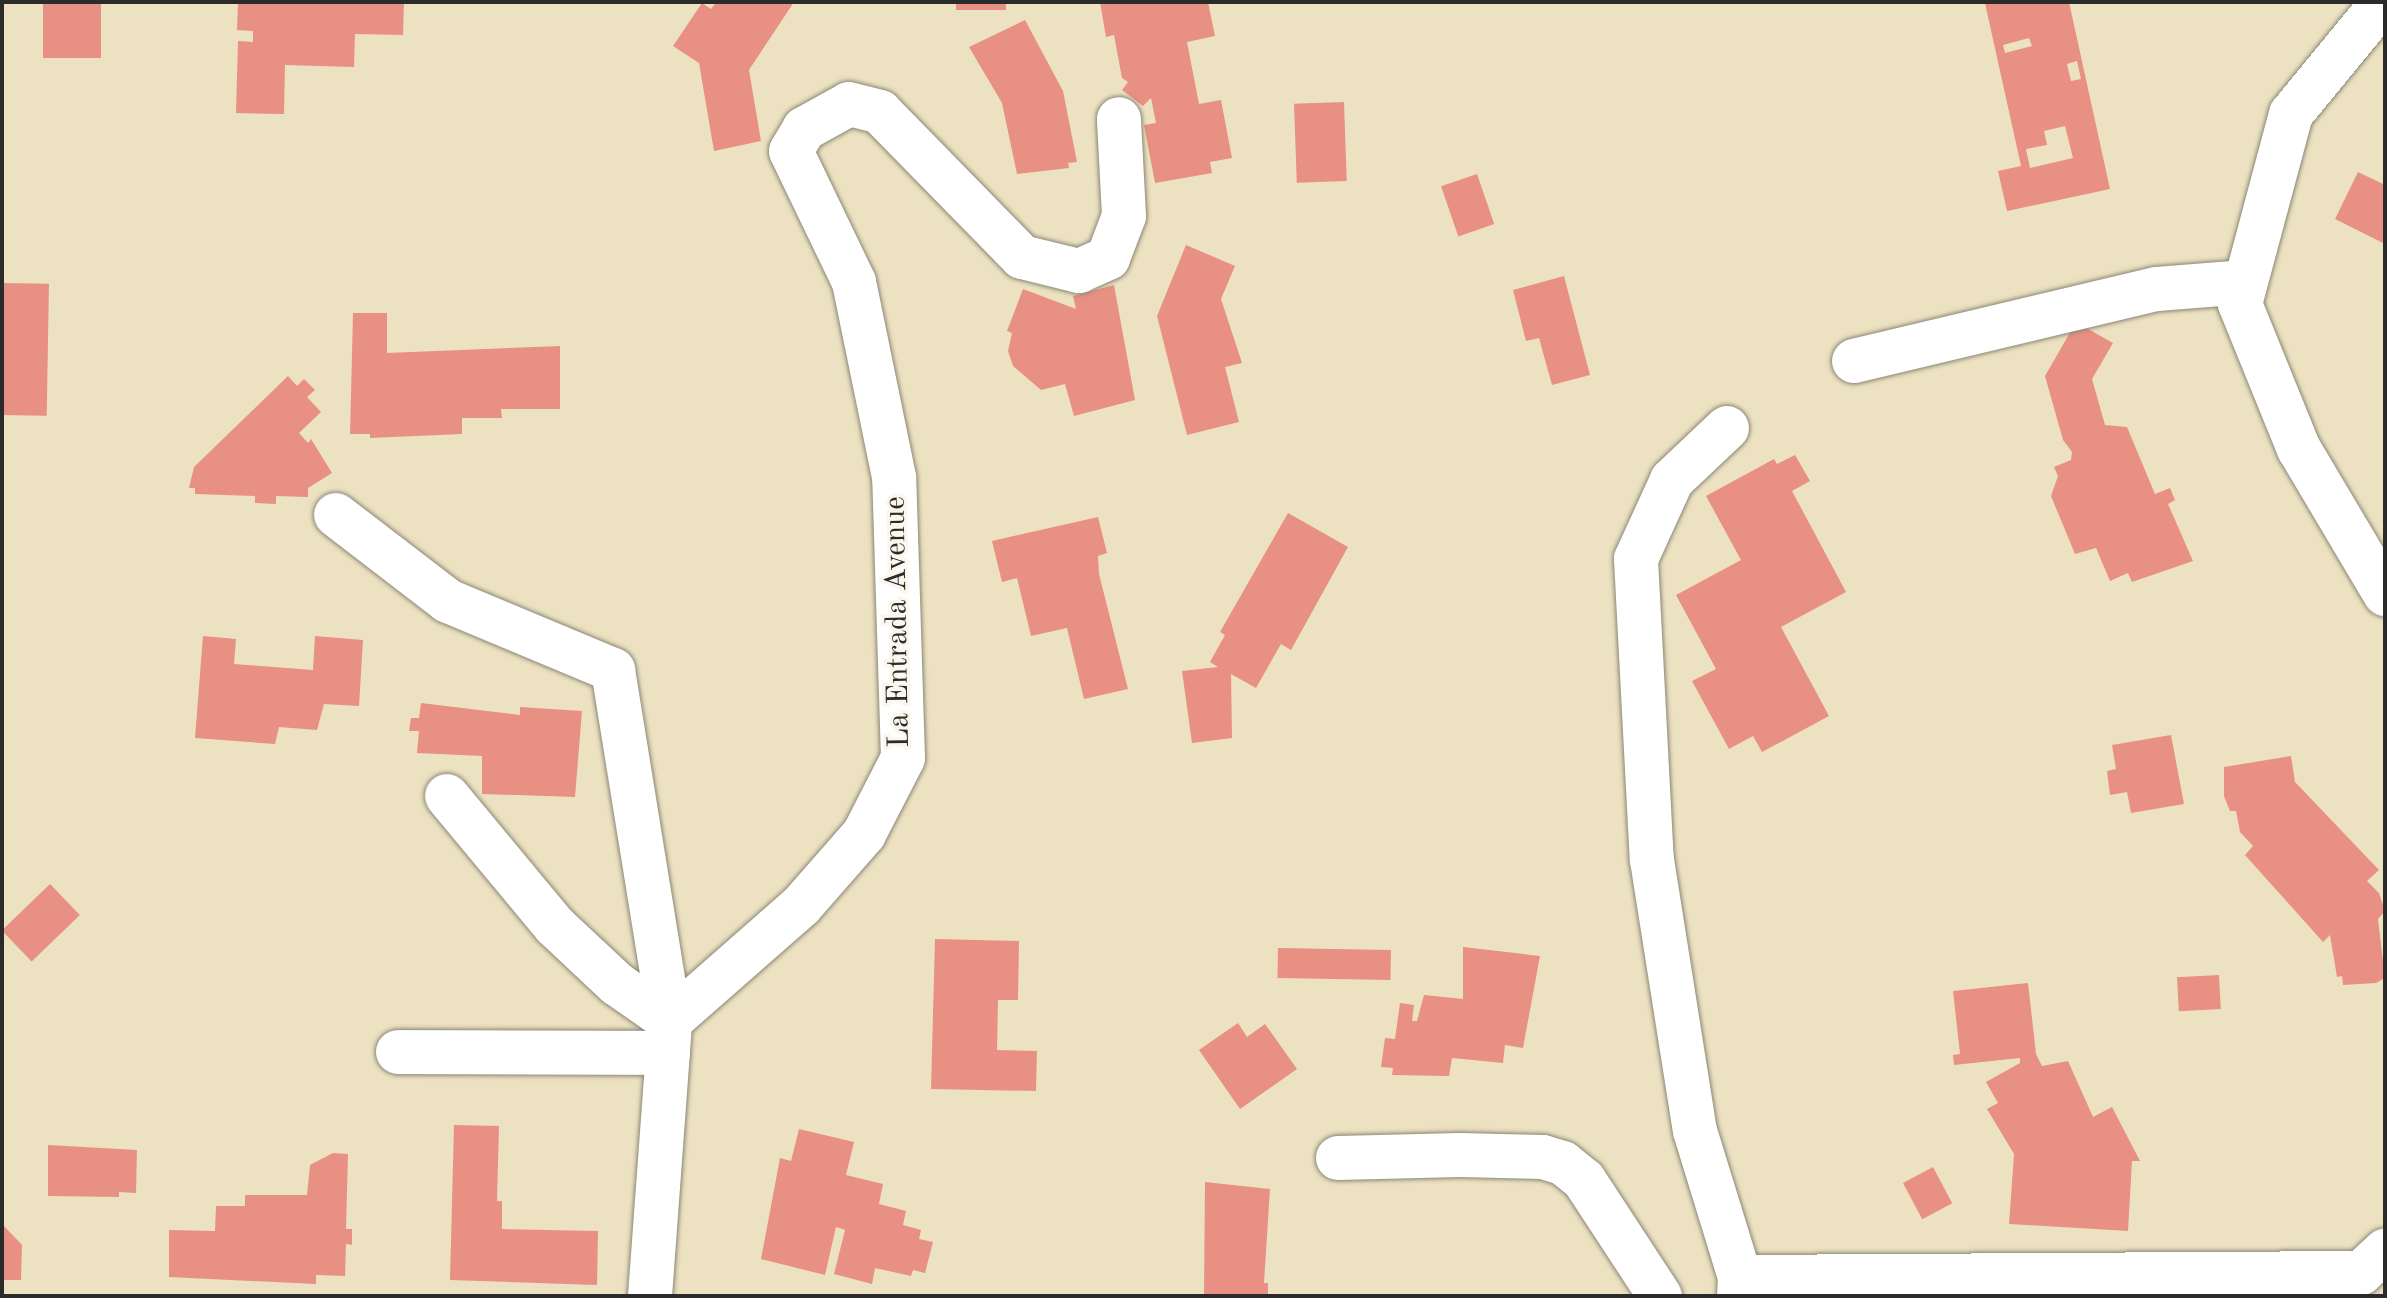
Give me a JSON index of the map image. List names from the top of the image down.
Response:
{
  "streets": {
    "street": ["La Entrada Avenue"]
  }
}
